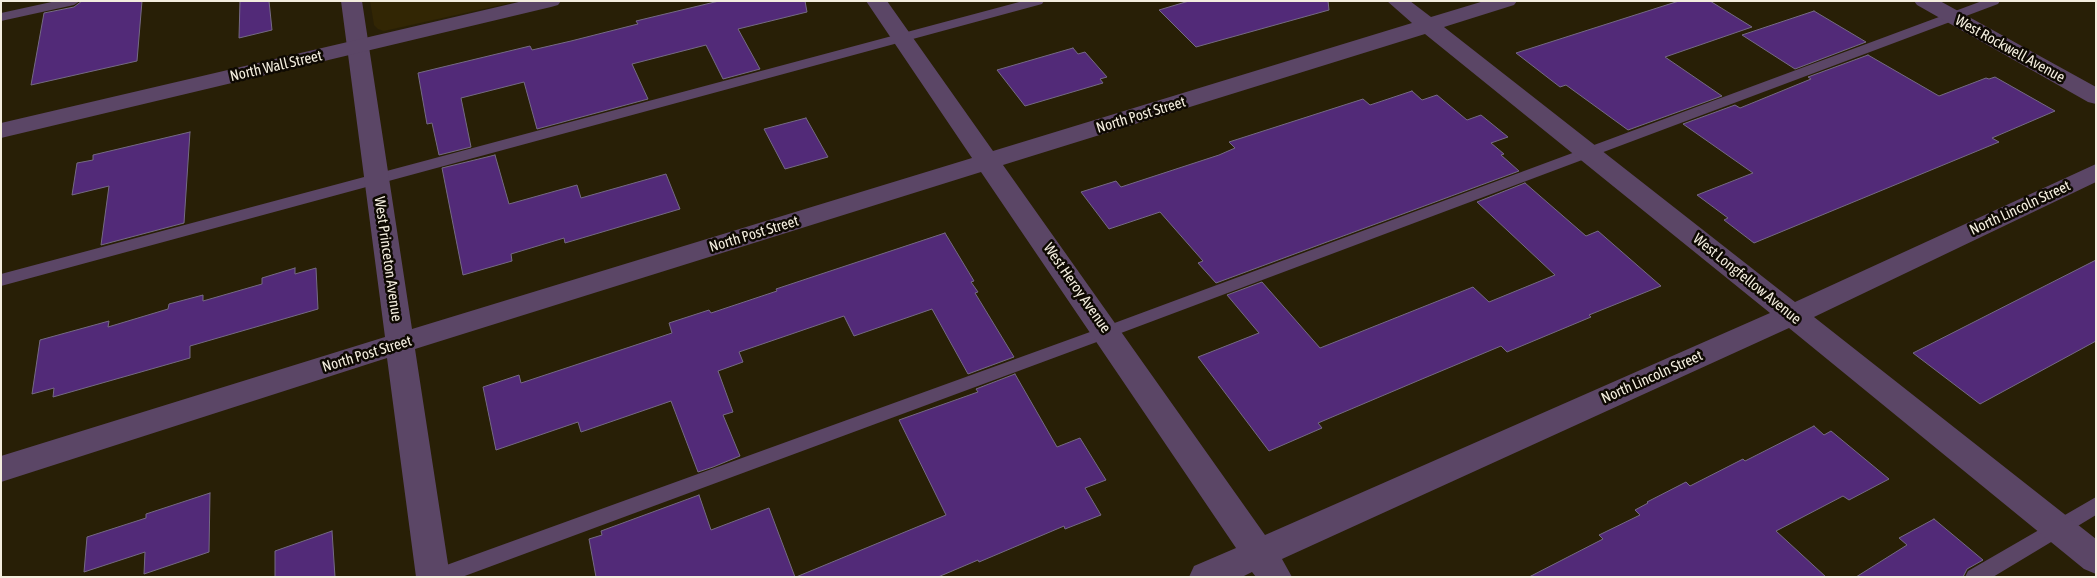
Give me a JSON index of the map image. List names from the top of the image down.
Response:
{
  "streets": {
    "street": [
      "West Rockwell Avenue",
      "North Wall Street",
      "North Post Street",
      "North Lincoln Street",
      "West Princeton Avenue",
      "West Longfellow Avenue",
      "West Heroy Avenue"
    ]
  },
  "crossings": [
    ["North Wall Street", "West Princeton Avenue"],
    ["North Post Street", "West Princeton Avenue"],
    ["North Post Street", "West Longfellow Avenue"],
    ["North Post Street", "West Heroy Avenue"],
    ["North Lincoln Street", "West Longfellow Avenue"],
    ["North Lincoln Street", "West Heroy Avenue"]
  ]
}
